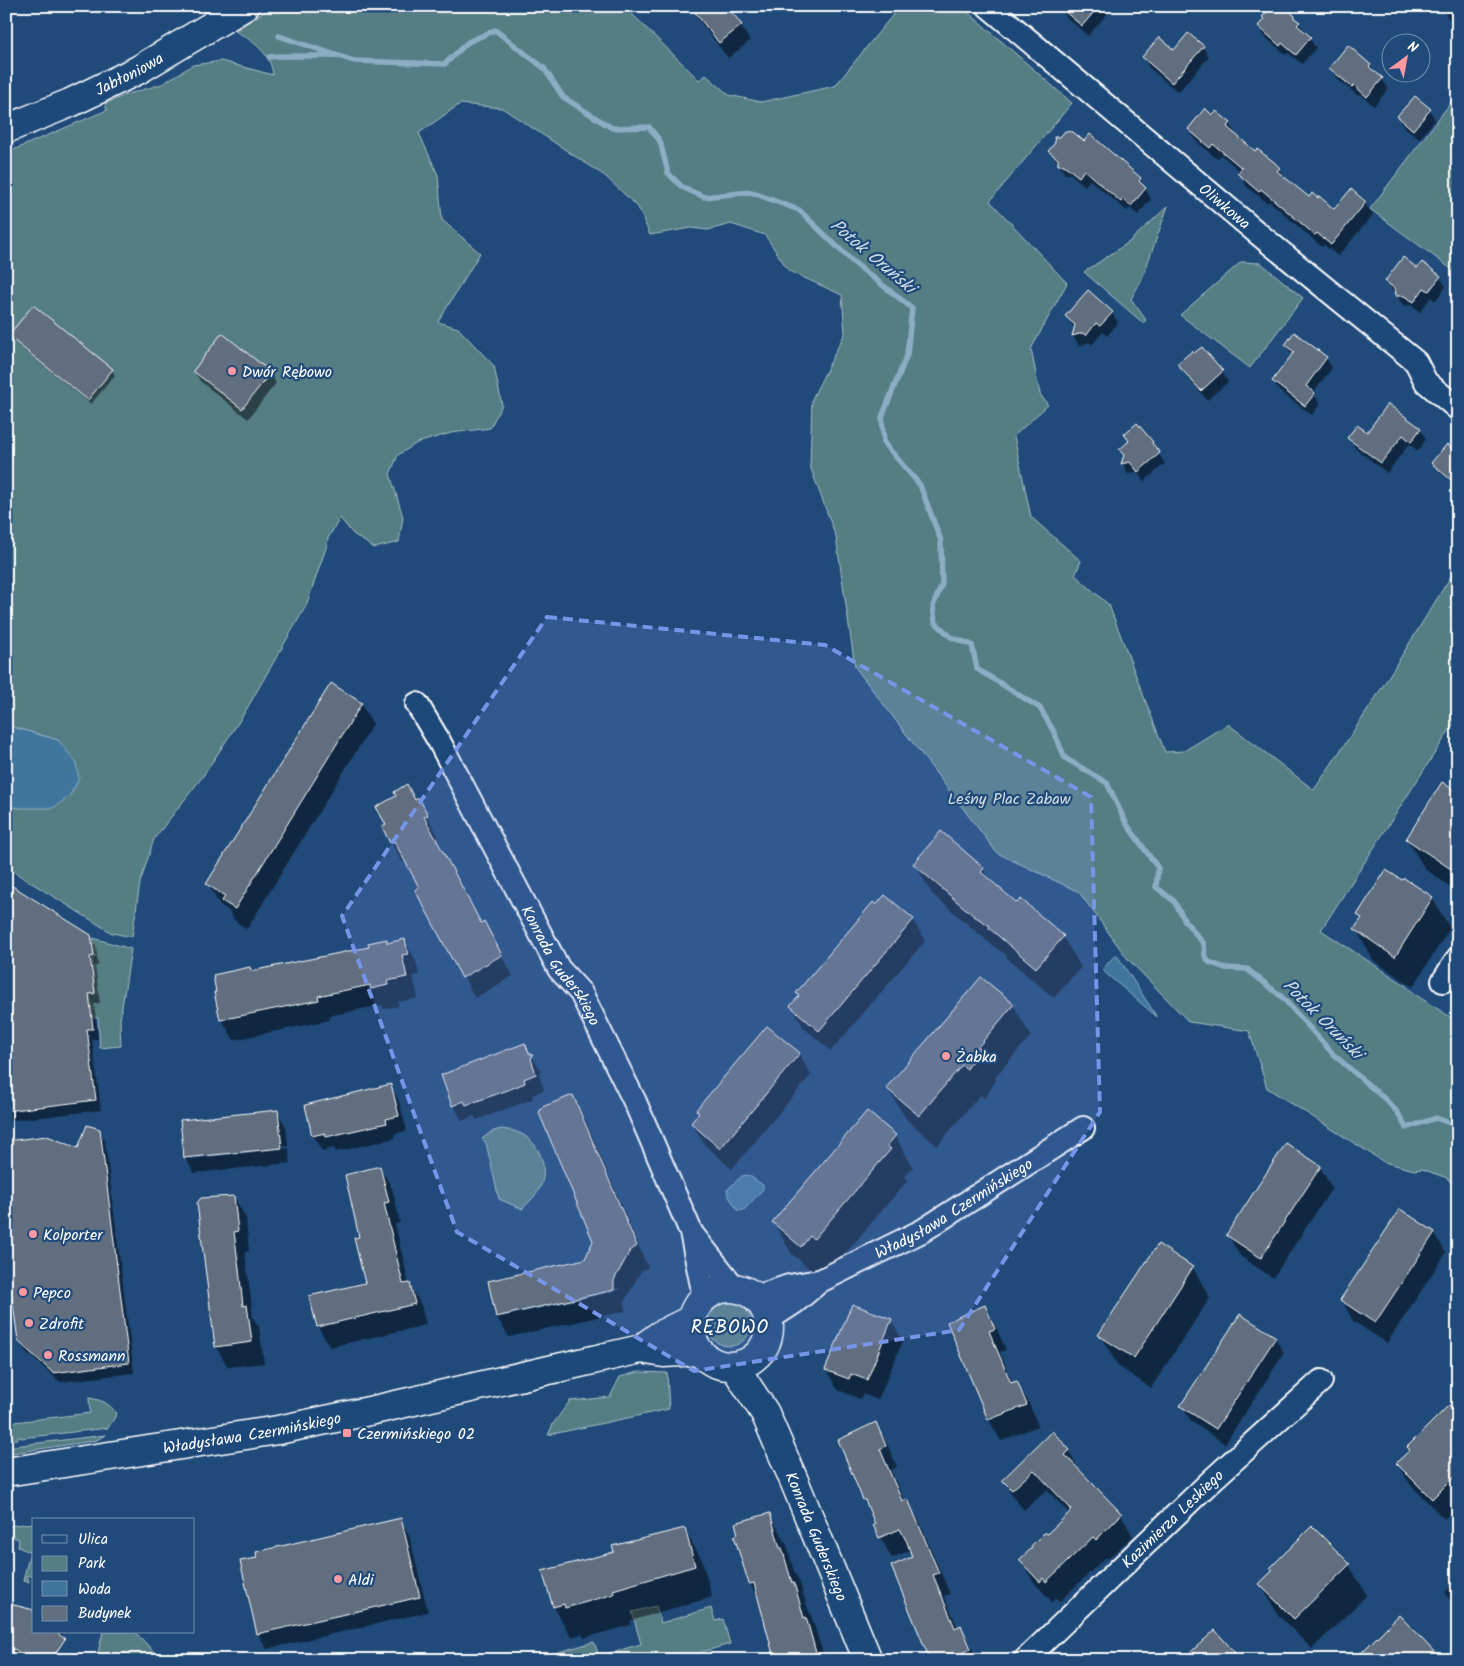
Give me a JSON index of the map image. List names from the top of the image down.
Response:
{
  "streets": {
    "street": [
      "Jabłoniowa",
      "Oliwkowa",
      "Konrada Guderskiego",
      "Władysława Czermińskiego",
      "Kazimierza Leskiego"
    ]
  },
  "crossings": [
    ["Konrada Guderskiego", "Władysława Czermińskiego"]
  ],
  "districts": ["RĘBOWO"],
  "water": ["Potok Oruński"],
  "parks": ["Leśny Plac Zabaw"],
  "places": {
    "other": [
      "Dwór Rębowo",
      "Żabka",
      "Kolporter",
      "Pepco",
      "Zdrofit",
      "Rossmann",
      "Aldi"
    ],
    "transit": ["Czermińskiego 02"]
  },
  "legend": [
    "Ulica",
    "Park",
    "Woda",
    "Budynek"
  ],
  "north": "top right"
}
